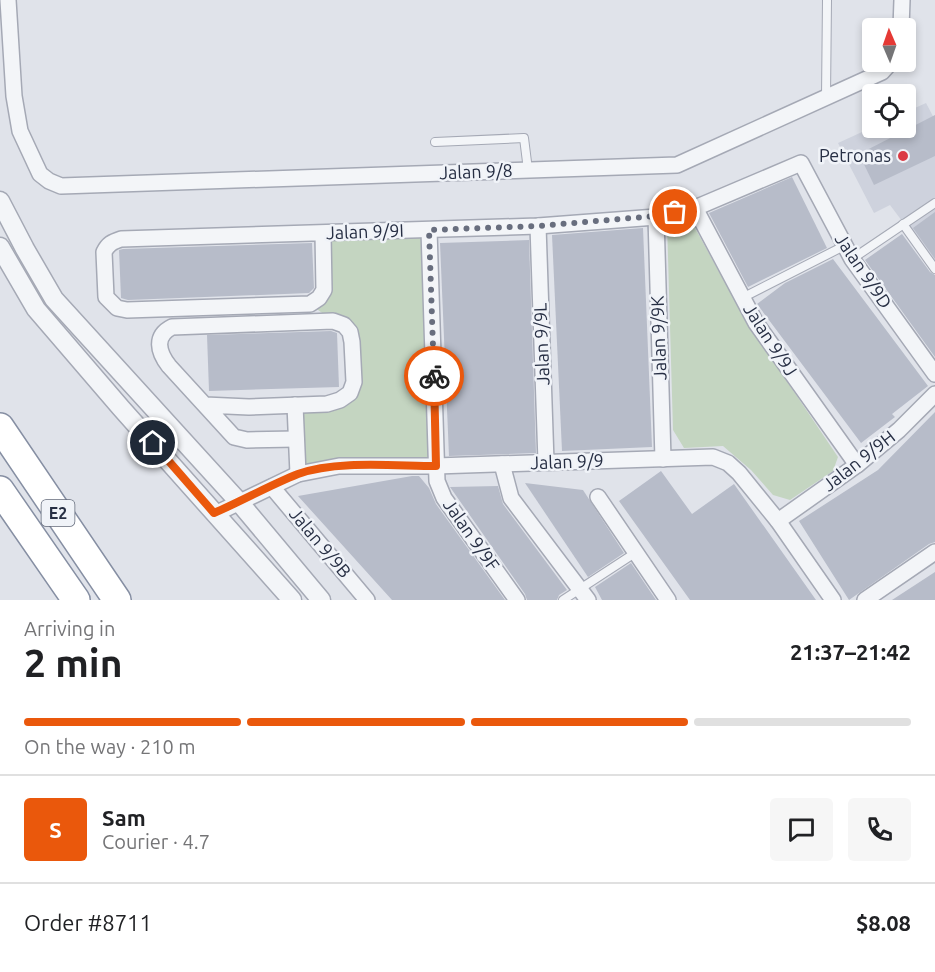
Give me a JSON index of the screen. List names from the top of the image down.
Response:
{
  "streets": {
    "highway": ["E2"],
    "street": [
      "Jalan 9/8",
      "Jalan 9/9I",
      "Jalan 9/9D",
      "Jalan 9/9K",
      "Jalan 9/9J",
      "Jalan 9/9L",
      "Jalan 9/9H",
      "Jalan 9/9",
      "Jalan 9/9F",
      "Jalan 9/9B"
    ]
  },
  "crossings": [
    ["Jalan 9/9I", "Jalan 9/9D"],
    ["Jalan 9/9I", "Jalan 9/9K"],
    ["Jalan 9/9I", "Jalan 9/9J"],
    ["Jalan 9/9I", "Jalan 9/9L"],
    ["Jalan 9/9I", "Jalan 9/9F"],
    ["Jalan 9/9K", "Jalan 9/9"],
    ["Jalan 9/9J", "Jalan 9/9H"],
    ["Jalan 9/9L", "Jalan 9/9"],
    ["Jalan 9/9H", "Jalan 9/9"],
    ["Jalan 9/9", "Jalan 9/9F"],
    ["Jalan 9/9", "Jalan 9/9B"]
  ],
  "places": ["Petronas"],
  "north": "top",
  "page": {
    "heading": ["2 min", "Arriving in", "21:37–21:42"],
    "panel": [
      "Sam",
      "Courier · 4.7",
      "Order #8711",
      "$8.08"
    ],
    "bar": "On the way · 210 m",
    "round": "S"
  }
}
